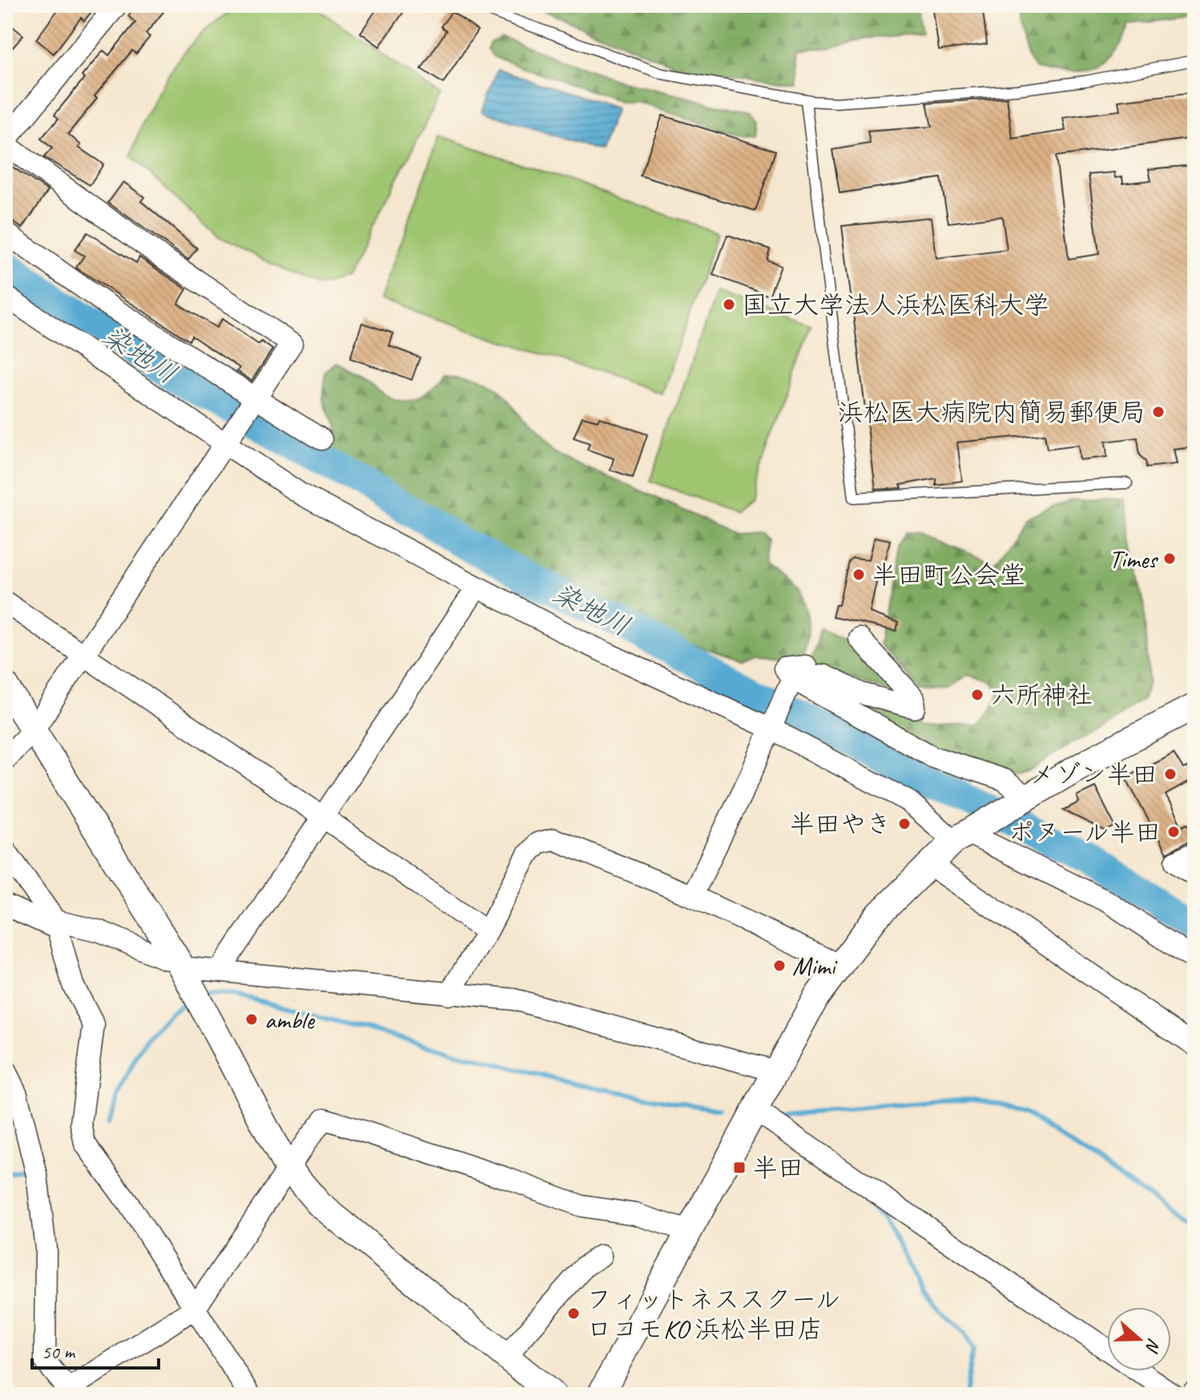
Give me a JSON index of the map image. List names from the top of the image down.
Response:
{
  "water": ["染地川"],
  "places": {
    "other": [
      "国立大学法人浜松医科大学",
      "浜松医大病院内簡易郵便局",
      "Times",
      "半田町公会堂",
      "六所神社",
      "メゾン半田",
      "半田やき",
      "ポヌール半田",
      "Mimi",
      "amble",
      "フィットネススクール ロコモKO 浜松半田店"
    ],
    "transit": ["半田"]
  },
  "scale_bar": "50 m",
  "north": "right"
}
